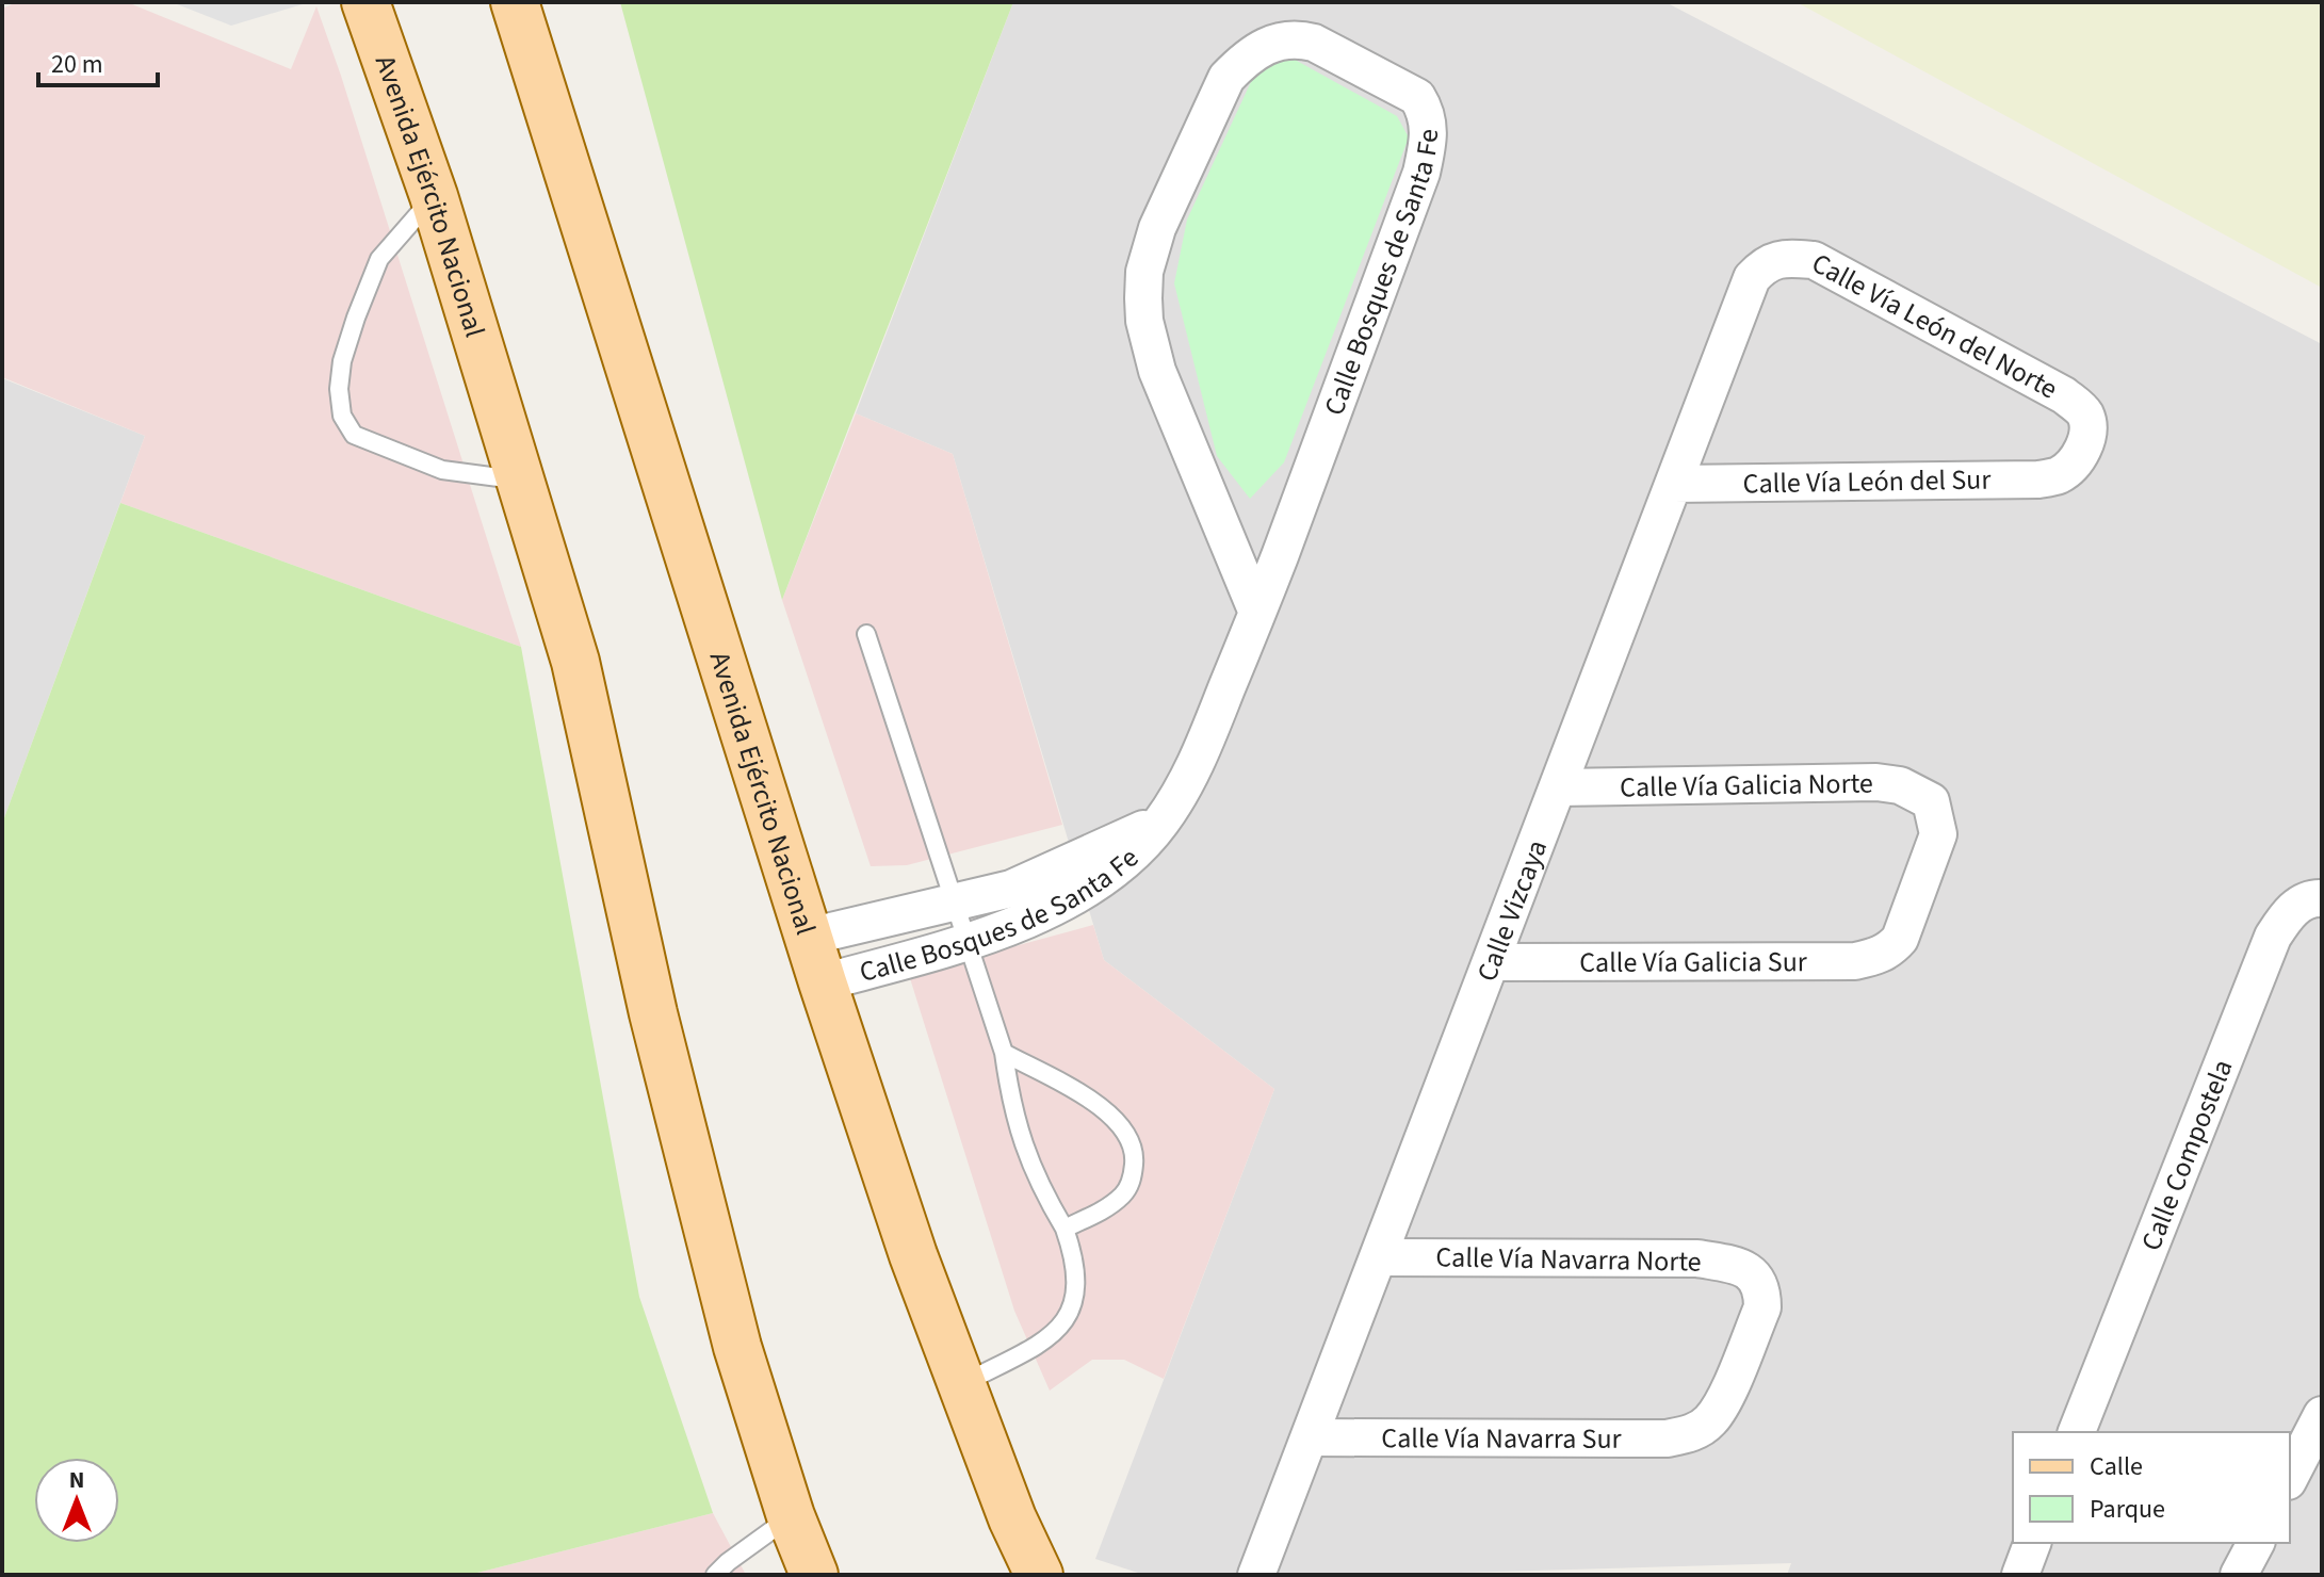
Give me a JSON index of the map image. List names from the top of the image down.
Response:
{
  "streets": {
    "main road": ["Avenida Ejército Nacional"],
    "street": [
      "Calle Bosques de Santa Fe",
      "Calle Vía León del Norte",
      "Calle Vía León del Sur",
      "Calle Vía Galicia Norte",
      "Calle Vizcaya",
      "Calle Vía Galicia Sur",
      "Calle Compostela",
      "Calle Vía Navarra Norte",
      "Calle Vía Navarra Sur"
    ]
  },
  "crossings": [
    ["Avenida Ejército Nacional", "Calle Bosques de Santa Fe"],
    ["Calle Vía León del Norte", "Calle Vía León del Sur"],
    ["Calle Vía León del Norte", "Calle Vizcaya"],
    ["Calle Vía León del Sur", "Calle Vizcaya"],
    ["Calle Vía Galicia Norte", "Calle Vizcaya"],
    ["Calle Vía Galicia Norte", "Calle Vía Galicia Sur"],
    ["Calle Vizcaya", "Calle Vía Galicia Sur"],
    ["Calle Vizcaya", "Calle Vía Navarra Norte"],
    ["Calle Vizcaya", "Calle Vía Navarra Sur"],
    ["Calle Vía Navarra Norte", "Calle Vía Navarra Sur"]
  ],
  "legend": ["Calle", "Parque"],
  "scale_bar": "20 m",
  "north": "top"
}
